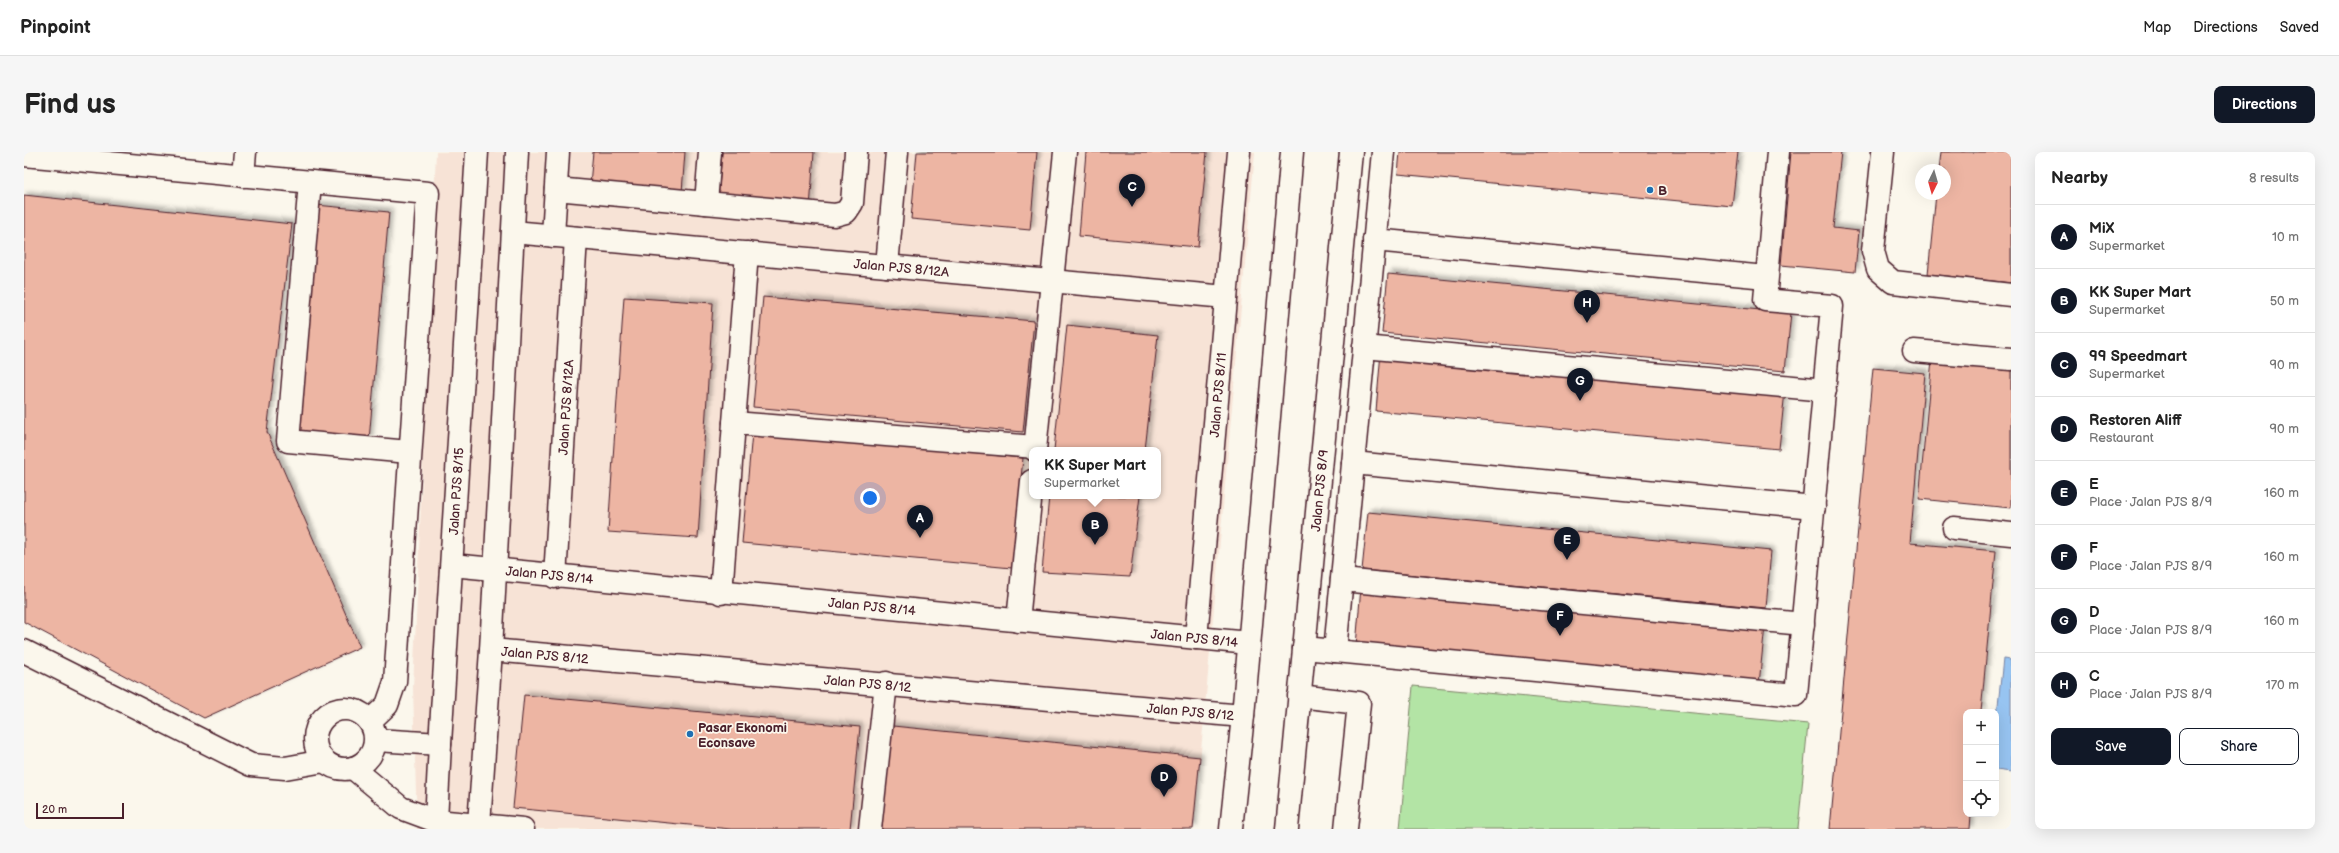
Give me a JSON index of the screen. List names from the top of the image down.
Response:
{
  "streets": {
    "street": [
      "Jalan PJS 8/12A",
      "Jalan PJS 8/11",
      "Jalan PJS 8/15",
      "Jalan PJS 8/9",
      "Jalan PJS 8/14",
      "Jalan PJS 8/12"
    ]
  },
  "crossings": [
    ["Jalan PJS 8/12A", "Jalan PJS 8/11"],
    ["Jalan PJS 8/12A", "Jalan PJS 8/14"],
    ["Jalan PJS 8/11", "Jalan PJS 8/14"]
  ],
  "places": ["B", "Pasar Ekonomi Econsave"],
  "scale_bar": "20 m",
  "north": "bottom",
  "page": {
    "header": "Pinpoint",
    "nav": ["Map", "Directions", "Saved"],
    "buttons": [
      "Directions",
      ["Save", "Share"]
    ],
    "title": "Find us",
    "heading": ["Nearby", "8 results"],
    "pins": [
      "C",
      "H",
      "G",
      "A",
      "B",
      "E",
      "F",
      "D"
    ],
    "list": [
      {
        "mark": "A",
        "name": "MiX",
        "note": "Supermarket",
        "value": "10 m"
      },
      {
        "mark": "B",
        "name": "KK Super Mart",
        "note": "Supermarket",
        "value": "50 m"
      },
      {
        "mark": "C",
        "name": "99 Speedmart",
        "note": "Supermarket",
        "value": "90 m"
      },
      {
        "mark": "D",
        "name": "Restoren Aliff",
        "note": "Restaurant",
        "value": "90 m"
      },
      {
        "mark": "E",
        "name": "E",
        "note": "Place · Jalan PJS 8/9",
        "value": "160 m"
      },
      {
        "mark": "F",
        "name": "F",
        "note": "Place · Jalan PJS 8/9",
        "value": "160 m"
      },
      {
        "mark": "G",
        "name": "D",
        "note": "Place · Jalan PJS 8/9",
        "value": "160 m"
      },
      {
        "mark": "H",
        "name": "C",
        "note": "Place · Jalan PJS 8/9",
        "value": "170 m"
      }
    ],
    "popup": ["KK Super Mart", "Supermarket"],
    "map_buttons": ["+", "−"],
    "scale": "20 m"
  }
}
